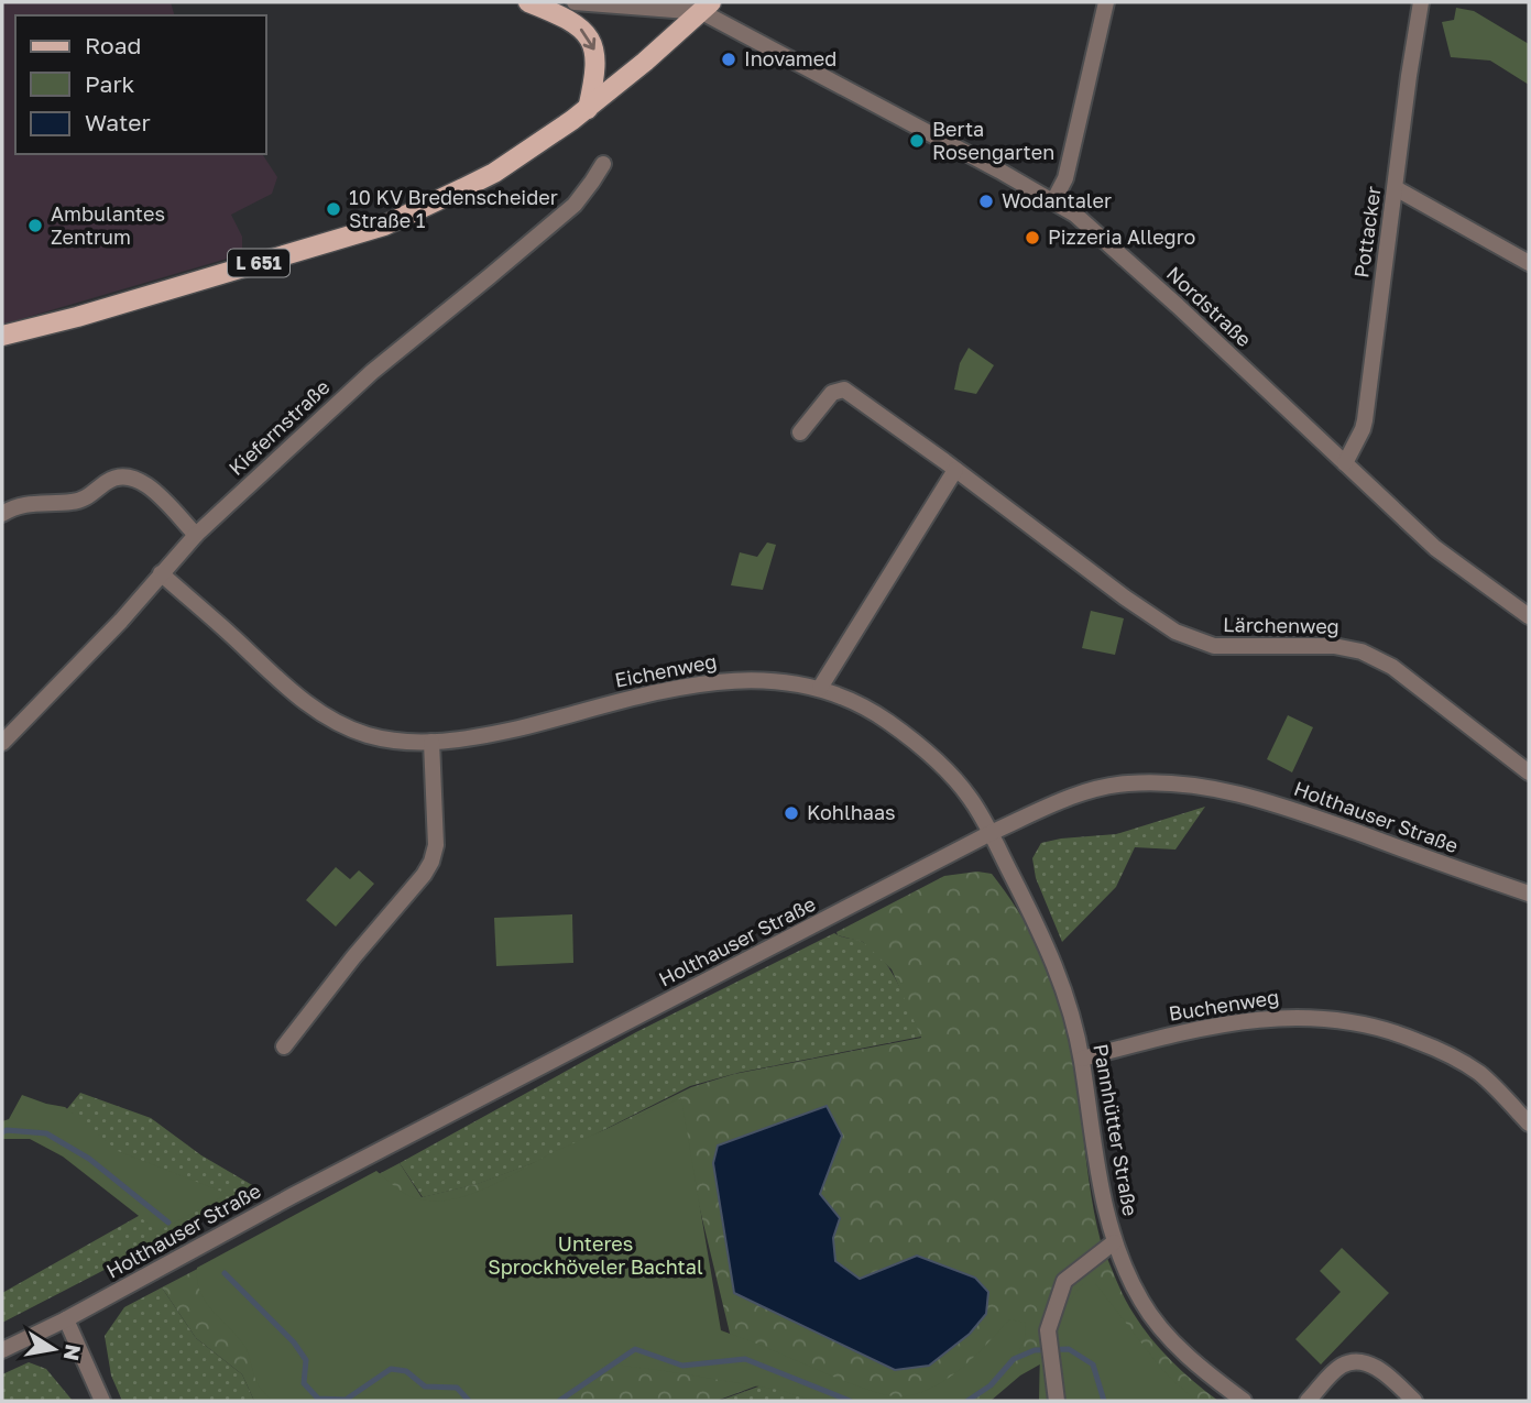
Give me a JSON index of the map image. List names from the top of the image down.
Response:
{
  "streets": {
    "main road": ["L 651"],
    "street": [
      "Pottacker",
      "Nordstraße",
      "Kiefernstraße",
      "Lärchenweg",
      "Eichenweg",
      "Holthauser Straße",
      "Buchenweg",
      "Pannhütter Straße"
    ]
  },
  "crossings": [
    ["Pottacker", "Nordstraße"],
    ["L 651", "Nordstraße"],
    ["Kiefernstraße", "Eichenweg"],
    ["Eichenweg", "Holthauser Straße"],
    ["Eichenweg", "Pannhütter Straße"],
    ["Holthauser Straße", "Pannhütter Straße"],
    ["Buchenweg", "Pannhütter Straße"]
  ],
  "parks": ["Unteres Sprockhöveler Bachtal"],
  "places": [
    "Inovamed",
    "Berta Rosengarten",
    "Wodantaler",
    "10 KV Bredenscheider Straße 1",
    "Ambulantes Zentrum",
    "Pizzeria Allegro",
    "Kohlhaas"
  ],
  "legend": ["Road", "Park", "Water"],
  "north": "right"
}
